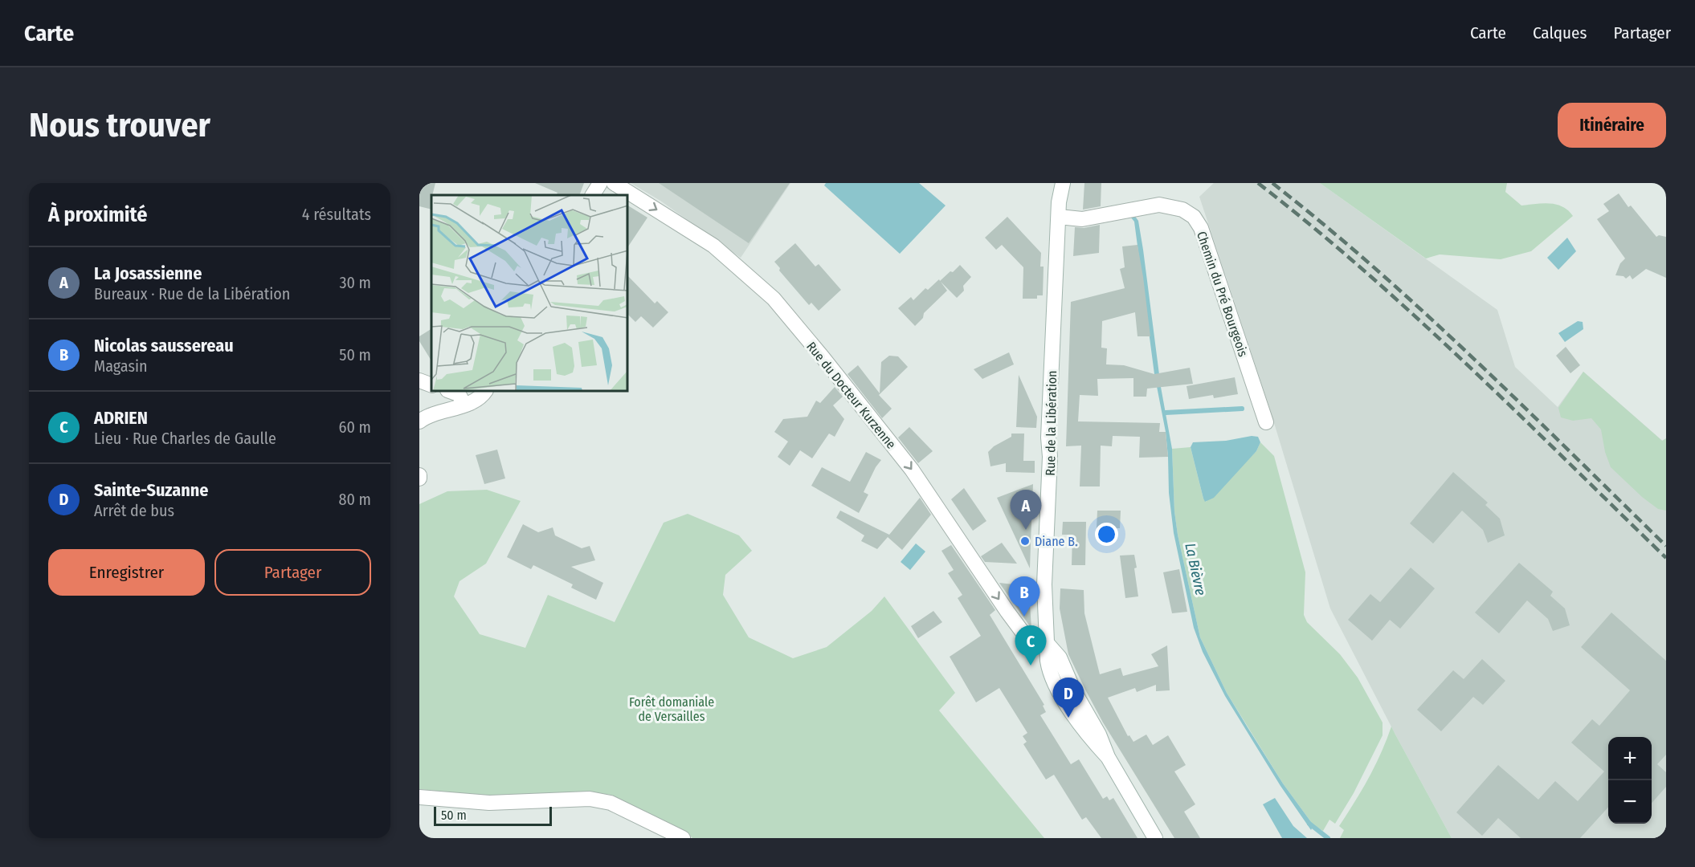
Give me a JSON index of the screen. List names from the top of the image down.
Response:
{
  "streets": {
    "street": ["Chemin du Pré Bourgeois", "Rue du Docteur Kurzenne", "Rue de la Libération"]
  },
  "crossings": [
    ["Chemin du Pré Bourgeois", "Rue de la Libération"],
    ["Rue du Docteur Kurzenne", "Rue de la Libération"]
  ],
  "one_way": ["Rue du Docteur Kurzenne"],
  "water": ["La Bièvre"],
  "parks": ["Forêt domaniale de Versailles"],
  "places": ["Diane B."],
  "scale_bar": "50 m",
  "page": {
    "header": "Carte",
    "nav": ["Carte", "Calques", "Partager"],
    "buttons": [
      "Itinéraire",
      ["Enregistrer", "Partager"]
    ],
    "title": "Nous trouver",
    "heading": ["À proximité", "4 résultats"],
    "list": [
      {
        "mark": "A",
        "name": "La Josassienne",
        "note": "Bureaux · Rue de la Libération",
        "value": "30 m"
      },
      {
        "mark": "B",
        "name": "Nicolas saussereau",
        "note": "Magasin",
        "value": "50 m"
      },
      {
        "mark": "C",
        "name": "ADRIEN",
        "note": "Lieu · Rue Charles de Gaulle",
        "value": "60 m"
      },
      {
        "mark": "D",
        "name": "Sainte-Suzanne",
        "note": "Arrêt de bus",
        "value": "80 m"
      }
    ],
    "pins": [
      "A",
      "B",
      "C",
      "D"
    ],
    "map_buttons": ["+", "−"],
    "scale": "50 m"
  }
}
